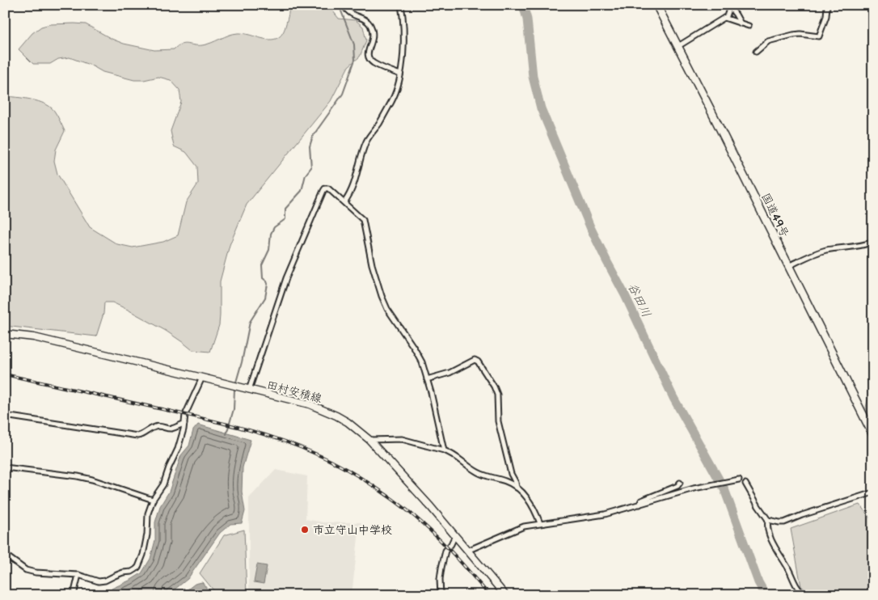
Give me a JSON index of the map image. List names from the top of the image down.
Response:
{
  "streets": {
    "highway": ["国道49号"],
    "main road": ["田村安積線"]
  },
  "water": ["谷田川"],
  "places": ["市立守山中学校"]
}
